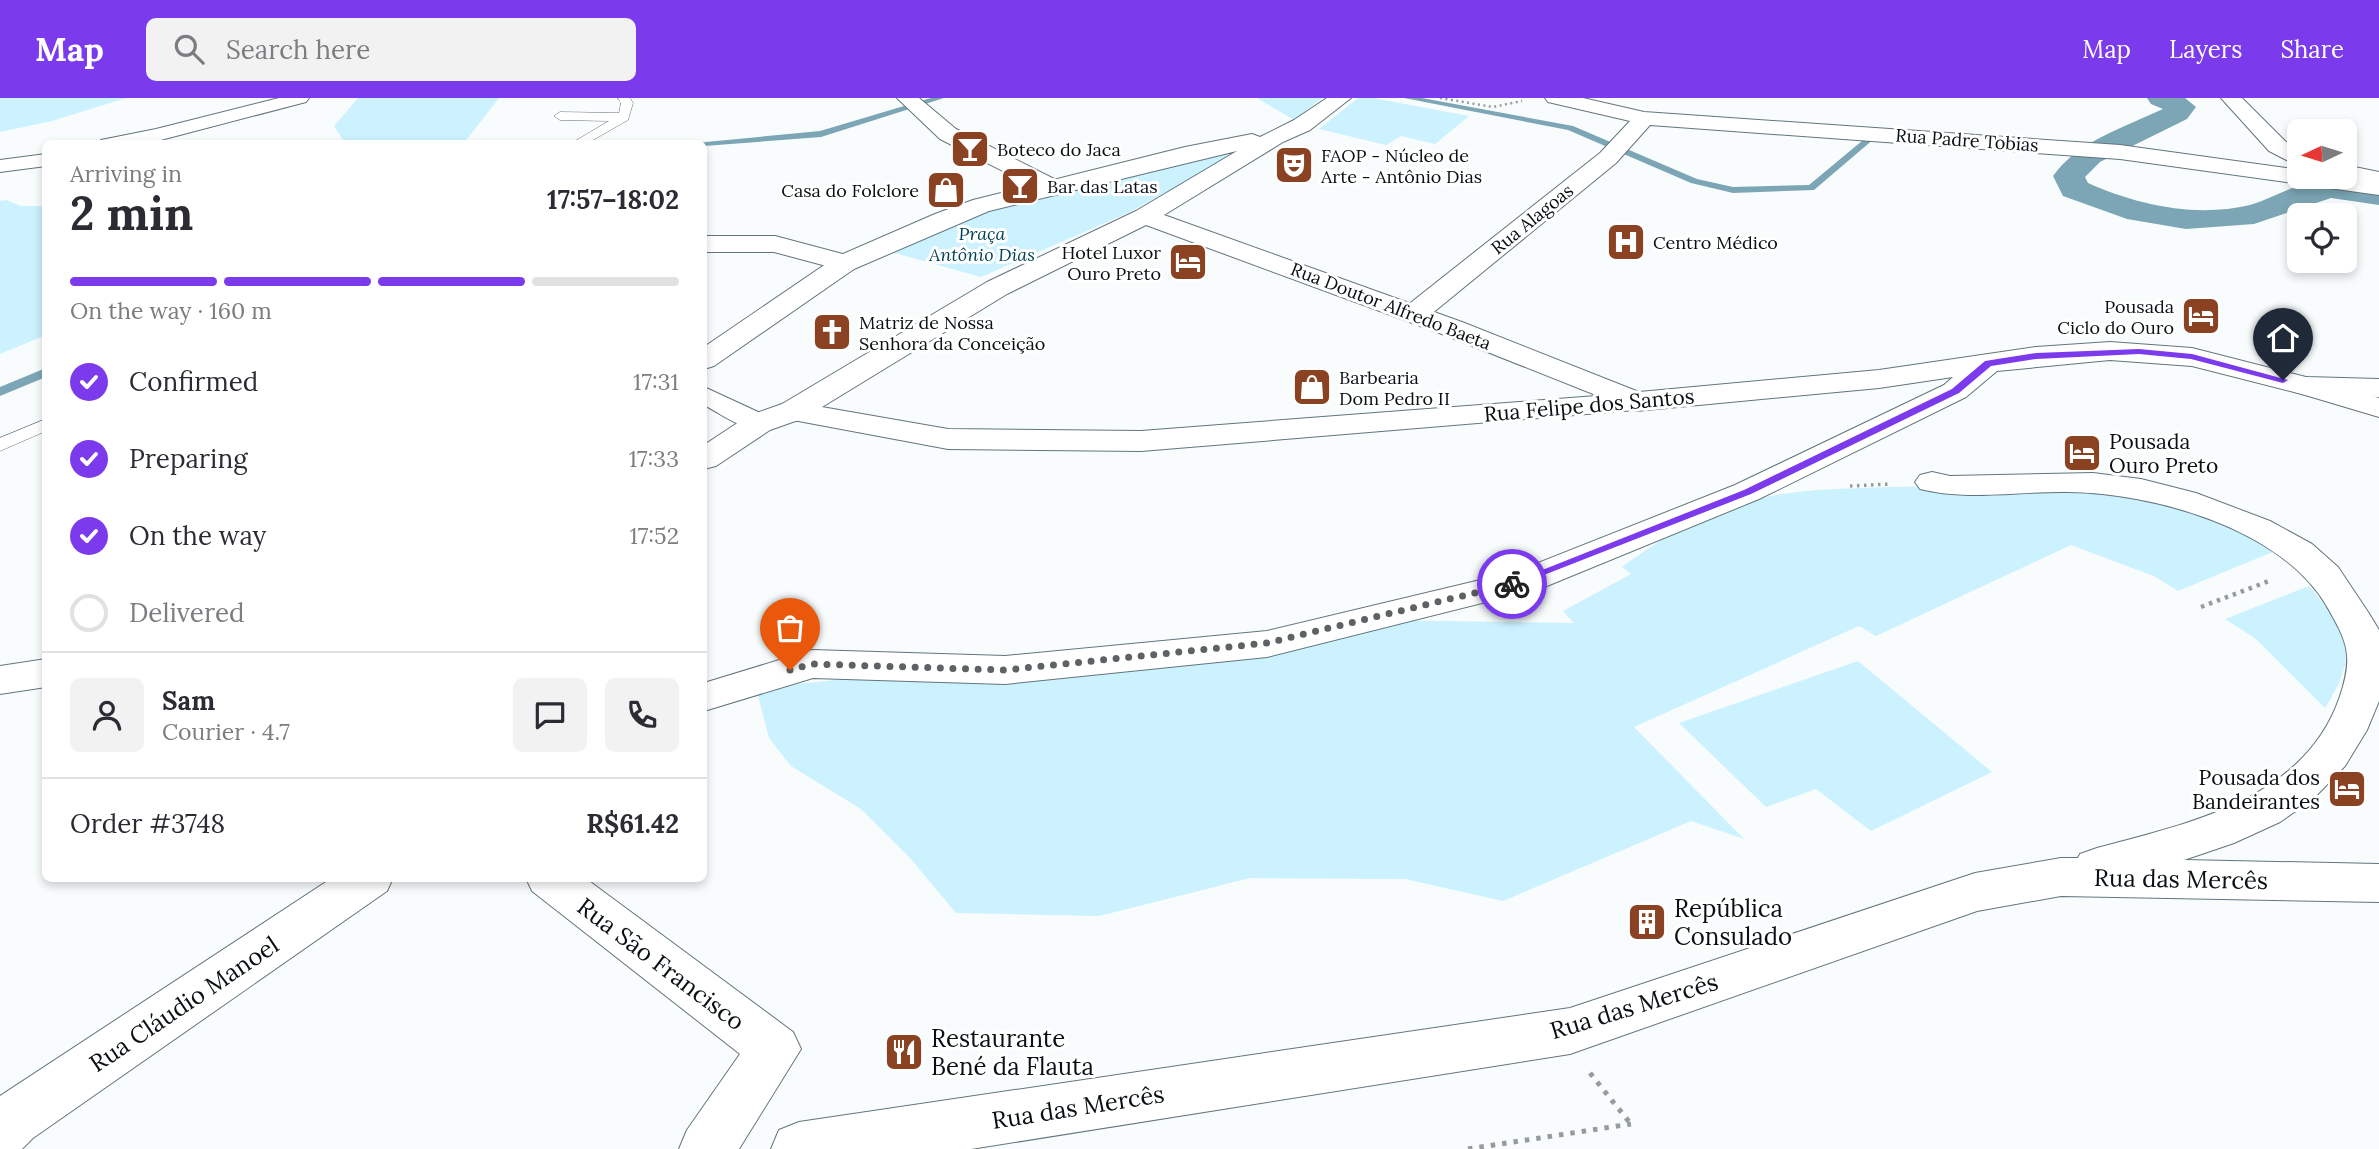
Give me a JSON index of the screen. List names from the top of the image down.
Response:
{
  "streets": {
    "street": [
      "Rua Padre Tobias",
      "Rua Alagoas",
      "Rua Doutor Alfredo Baeta",
      "Rua Felipe dos Santos",
      "Rua das Mercês",
      "Rua São Francisco",
      "Rua Cláudio Manoel"
    ]
  },
  "crossings": [
    ["Rua Padre Tobias", "Rua Alagoas"],
    ["Rua Alagoas", "Rua Doutor Alfredo Baeta"],
    ["Rua Doutor Alfredo Baeta", "Rua Felipe dos Santos"]
  ],
  "parks": ["Praça Antônio Dias"],
  "places": {
    "bar": ["Boteco do Jaca", "Bar das Latas"],
    "theatre": ["FAOP - Núcleo de Arte - Antônio Dias"],
    "shop": ["Casa do Folclore", "Barbearia Dom Pedro II"],
    "hospital": ["Centro Médico"],
    "hotel": [
      "Hotel Luxor Ouro Preto",
      "Pousada Ciclo do Ouro",
      "Pousada Ouro Preto",
      "Pousada dos Bandeirantes"
    ],
    "church": ["Matriz de Nossa Senhora da Conceição"],
    "building": ["República Consulado"],
    "restaurant": ["Restaurante Bené da Flauta"]
  },
  "north": "left",
  "page": {
    "header": "Map",
    "search": "Search here",
    "nav": ["Map", "Layers", "Share"],
    "heading": ["2 min", "Arriving in", "17:57–18:02"],
    "panel": [
      "Sam",
      "Courier · 4.7",
      "Order #3748",
      "R$61.42"
    ],
    "bar": "On the way · 160 m",
    "list": [
      ["Confirmed", "17:31"],
      ["Preparing", "17:33"],
      ["On the way", "17:52"],
      "Delivered"
    ]
  }
}
